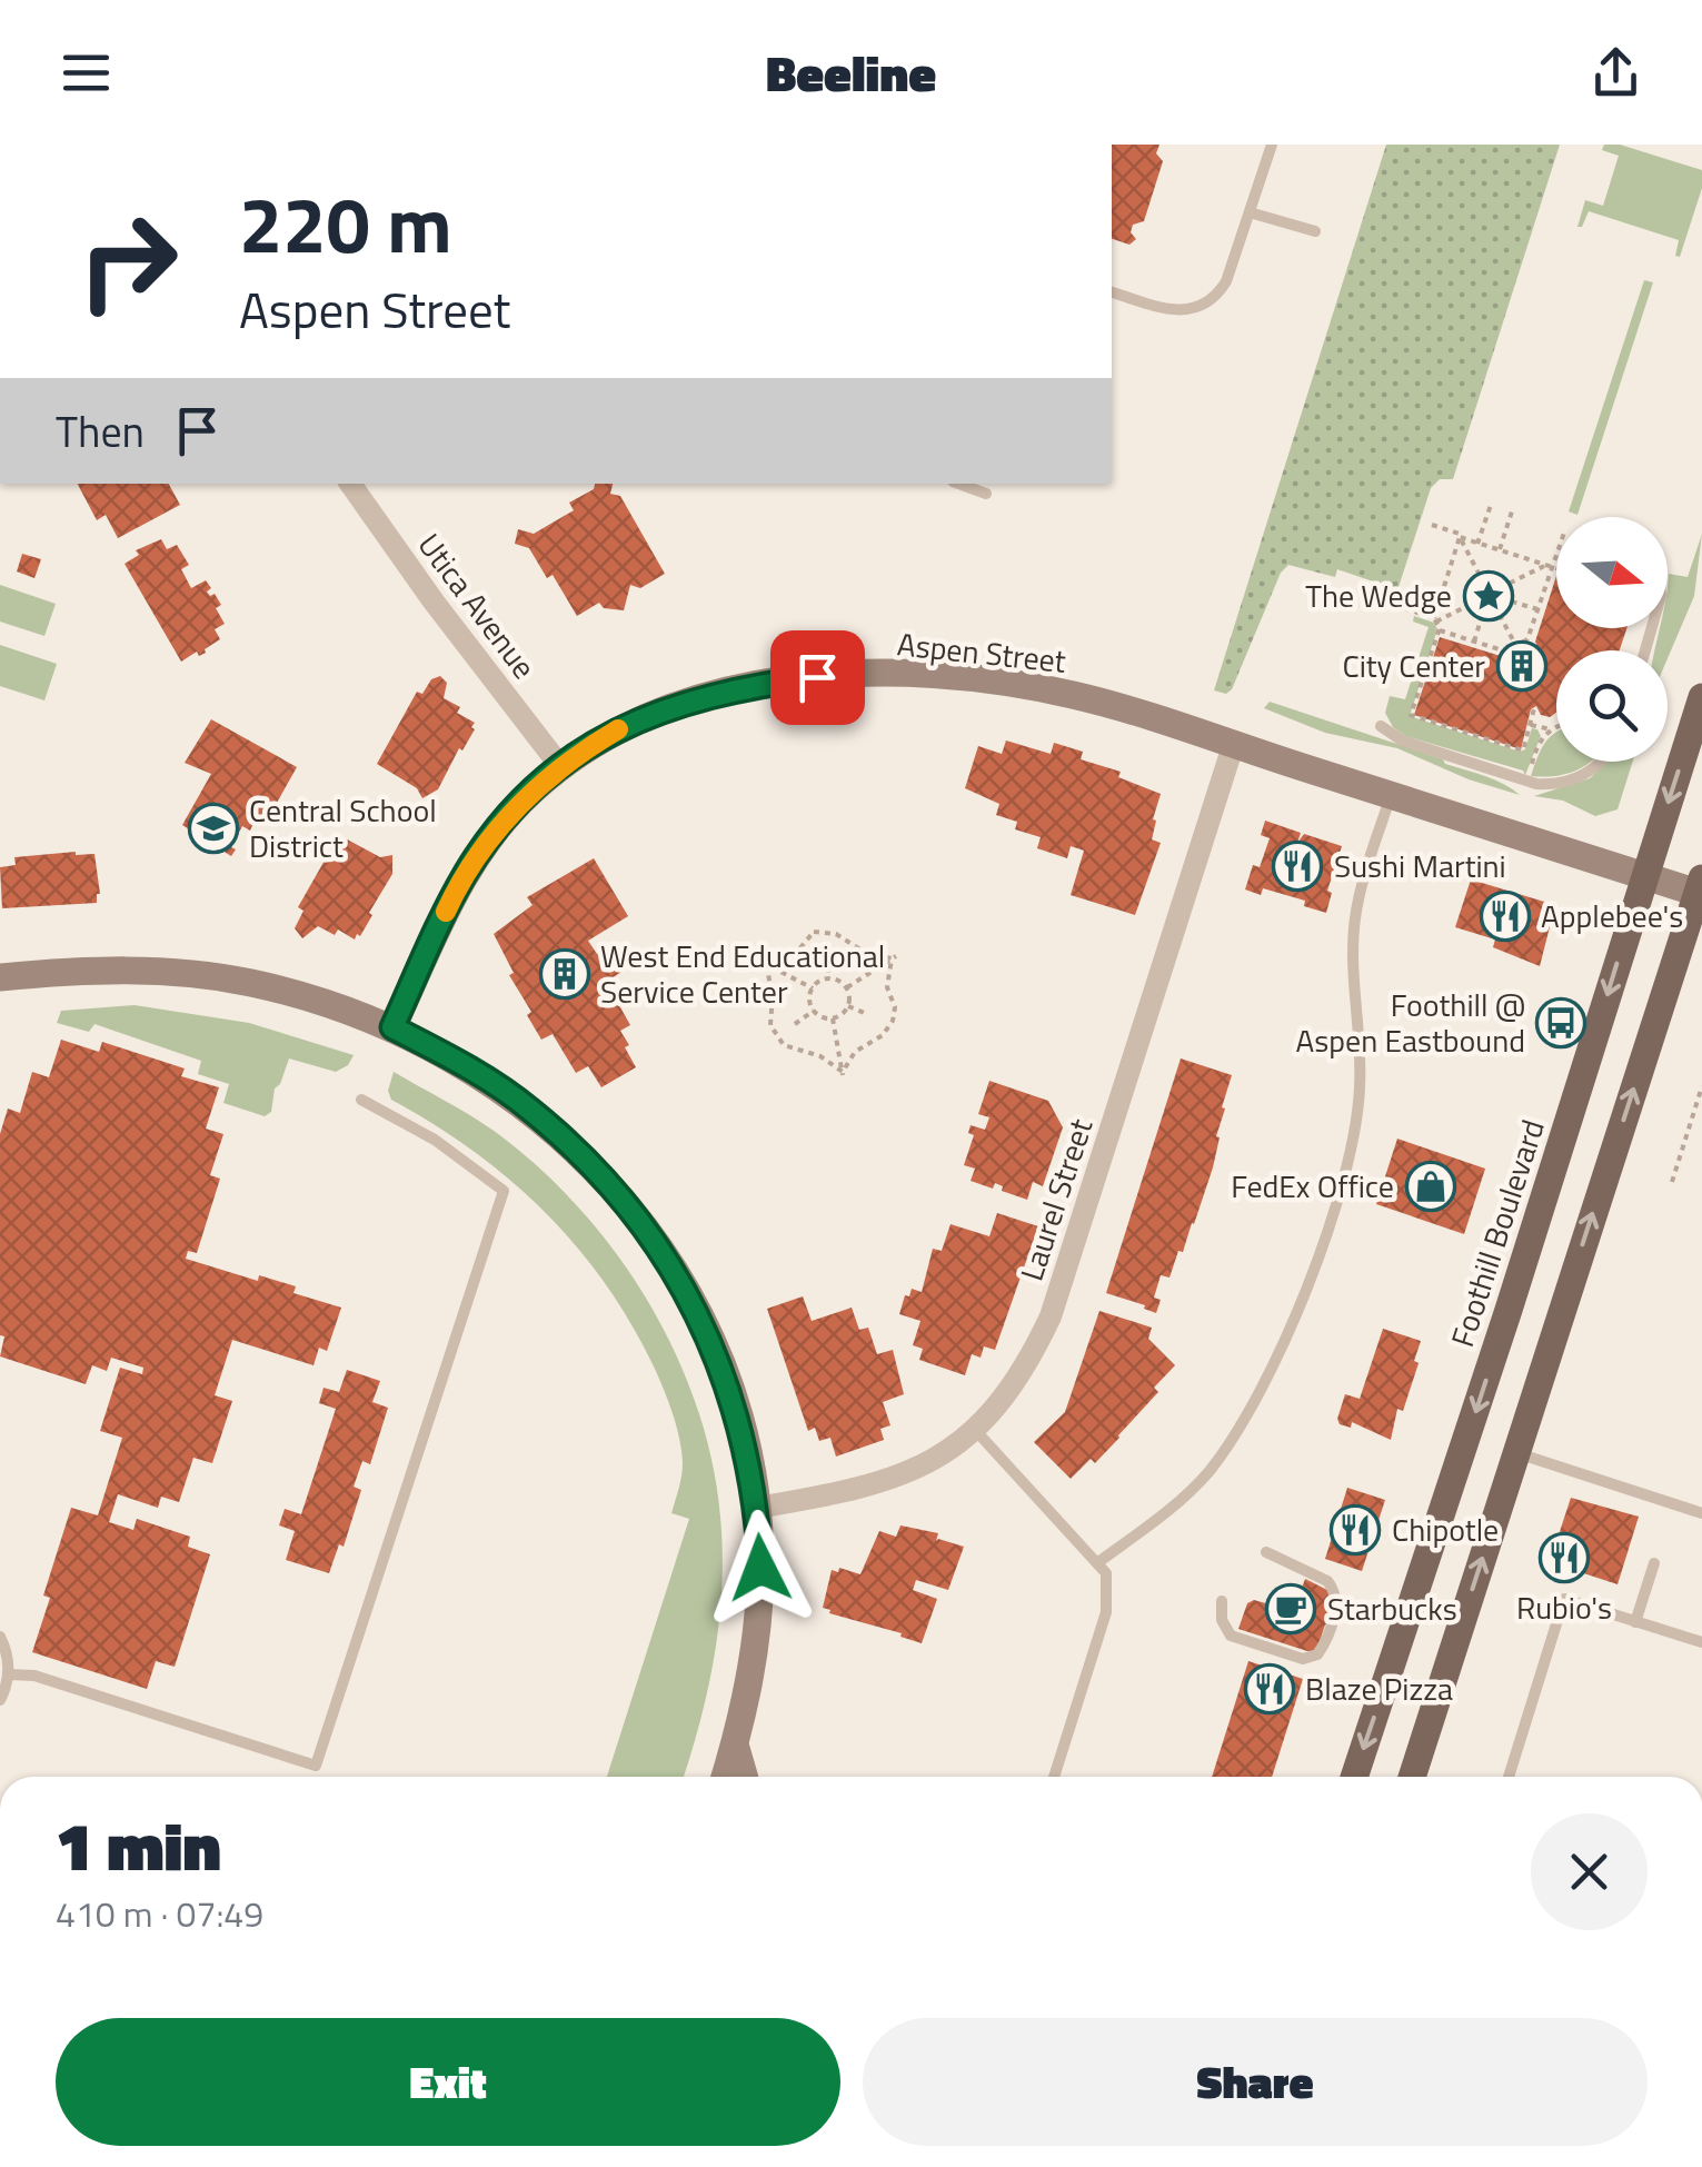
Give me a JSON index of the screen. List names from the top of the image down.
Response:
{
  "streets": {
    "main road": ["Foothill Boulevard"],
    "street": ["Utica Avenue", "Aspen Street", "Laurel Street"]
  },
  "crossings": [
    ["Utica Avenue", "Aspen Street"],
    ["Aspen Street", "Laurel Street"],
    ["Aspen Street", "Foothill Boulevard"]
  ],
  "places": {
    "place": ["The Wedge"],
    "building": ["City Center", "West End Educational Service Center"],
    "school or university": ["Central School District"],
    "restaurant": [
      "Sushi Martini",
      "Applebee's",
      "Chipotle",
      "Rubio's",
      "Blaze Pizza"
    ],
    "bus stop": ["Foothill @ Aspen Eastbound"],
    "shop": ["FedEx Office"],
    "cafe": ["Starbucks"]
  },
  "north": "right",
  "page": {
    "header": "Beeline",
    "turn": ["220 m", "Aspen Street"],
    "then": "Then",
    "heading": ["1 min", "410 m · 07:49"],
    "buttons": ["Exit", "Share"]
  }
}
